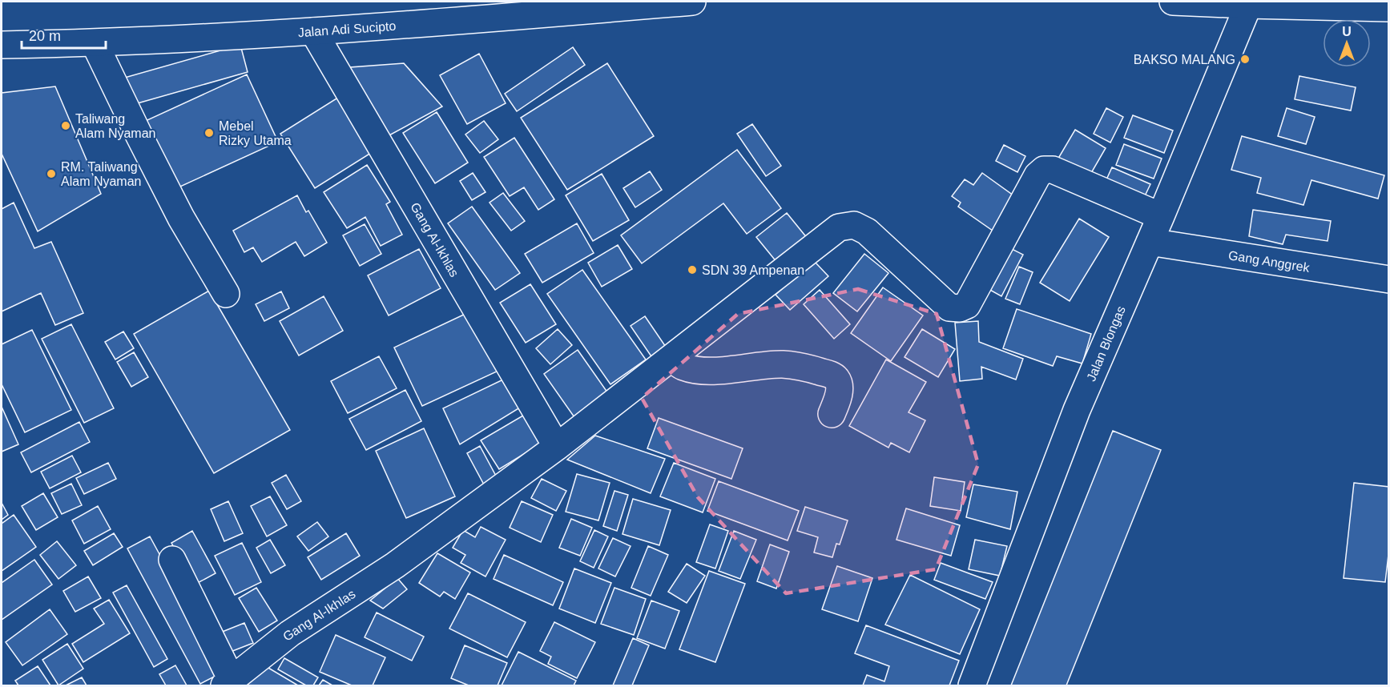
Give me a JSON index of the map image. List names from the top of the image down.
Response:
{
  "streets": {
    "main road": [
      "Jalan Adi Sucipto",
      "Gang Al-Ikhlas",
      "Gang Anggrek",
      "Jalan Blongas"
    ]
  },
  "crossings": [
    ["Jalan Adi Sucipto", "Gang Al-Ikhlas"],
    ["Gang Al-Ikhlas", "Jalan Blongas"],
    ["Gang Anggrek", "Jalan Blongas"]
  ],
  "places": [
    "BAKSO MALANG",
    "Taliwang Alam Nyaman",
    "Mebel Rizky Utama",
    "RM. Taliwang Alam Nyaman",
    "SDN 39 Ampenan"
  ],
  "scale_bar": "20 m",
  "north": "top"
}
